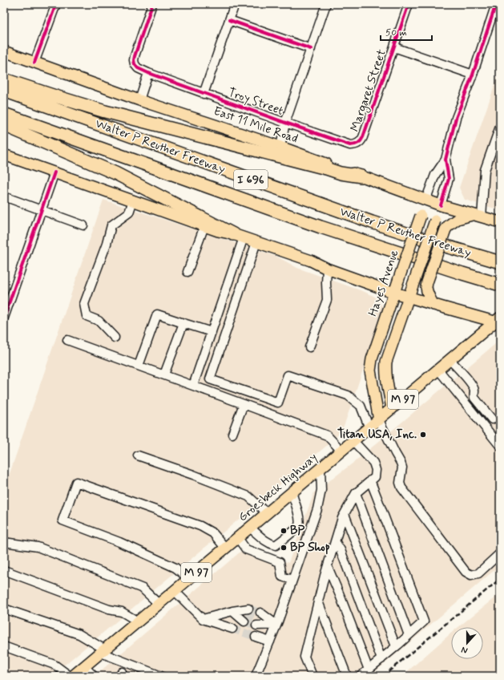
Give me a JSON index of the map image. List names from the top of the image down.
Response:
{
  "streets": {
    "highway": ["Walter P Reuther Freeway", "I 696"],
    "main road": [
      "East 11 Mile Road",
      "Hayes Avenue",
      "M 97",
      "Groesbeck Highway"
    ],
    "street": ["Margaret Street", "Troy Street"]
  },
  "crossings": [
    ["Margaret Street", "Troy Street"],
    ["East 11 Mile Road", "Hayes Avenue"],
    ["Hayes Avenue", "Groesbeck Highway"]
  ],
  "places": ["Titan USA, Inc.", "BP", "BP Shop"],
  "scale_bar": "50 m",
  "north": "bottom"
}
